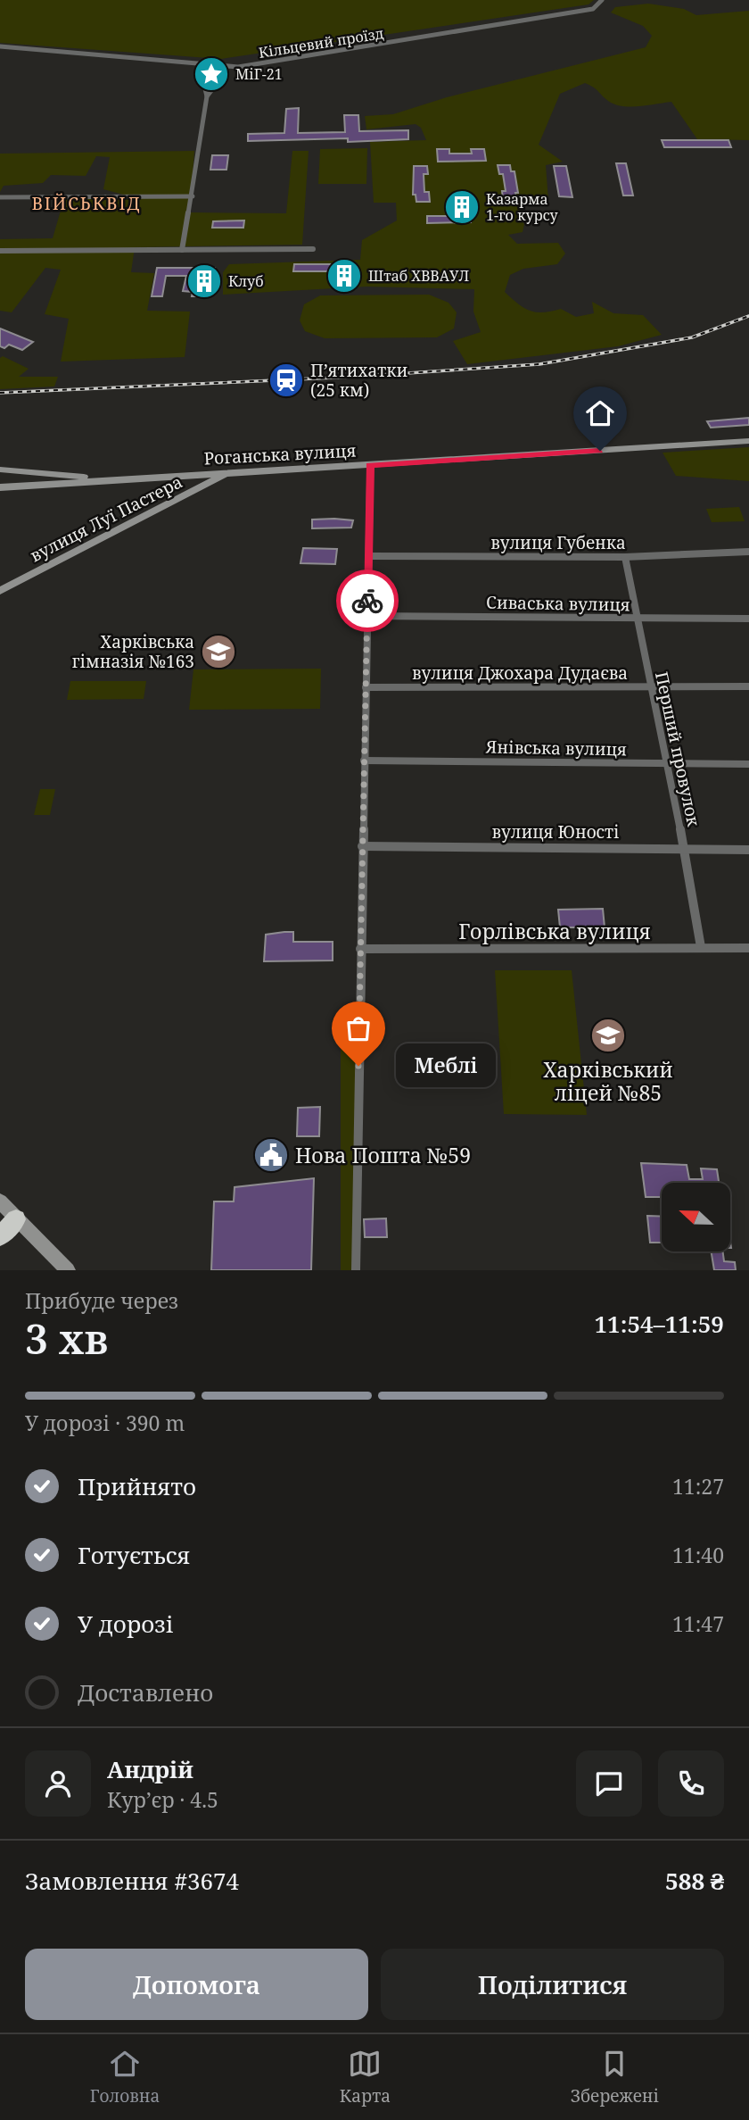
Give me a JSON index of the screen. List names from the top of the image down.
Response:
{
  "streets": {
    "main road": ["Роганська вулиця", "вулиця Луї Пастера"],
    "street": [
      "Кільцевий проїзд",
      "вулиця Губенка",
      "Сиваська вулиця",
      "вулиця Джохара Дудаєва",
      "Янівська вулиця",
      "Перший провулок",
      "вулиця Юності",
      "Горлівська вулиця"
    ]
  },
  "crossings": [
    ["Роганська вулиця", "вулиця Луї Пастера"],
    ["вулиця Губенка", "Перший провулок"],
    ["Сиваська вулиця", "Перший провулок"],
    ["вулиця Джохара Дудаєва", "Перший провулок"],
    ["Янівська вулиця", "Перший провулок"],
    ["Перший провулок", "вулиця Юності"],
    ["Перший провулок", "Горлівська вулиця"]
  ],
  "districts": ["ВІЙСЬКВІД"],
  "places": {
    "place": ["МіГ-21"],
    "building": ["Казарма 1-го курсу", "Штаб ХВВАУЛ", "Клуб"],
    "station": ["Пʼятихатки (25 км)"],
    "school or university": ["Харківська гімназія №163", "Харківський ліцей №85"],
    "other": ["Меблі"],
    "public building": ["Нова Пошта №59"]
  },
  "north": "left",
  "page": {
    "bubble": "Меблі",
    "heading": ["3 хв", "Прибуде через", "11:54–11:59"],
    "panel": [
      "Андрій",
      "Кур’єр · 4.5",
      "Замовлення #3674",
      "588 ₴"
    ],
    "bar": "У дорозі · 390 m",
    "list": [
      ["Прийнято", "11:27"],
      ["Готується", "11:40"],
      ["У дорозі", "11:47"],
      "Доставлено"
    ],
    "buttons": ["Допомога", "Поділитися"],
    "tabs": ["Головна", "Карта", "Збережені"]
  }
}
